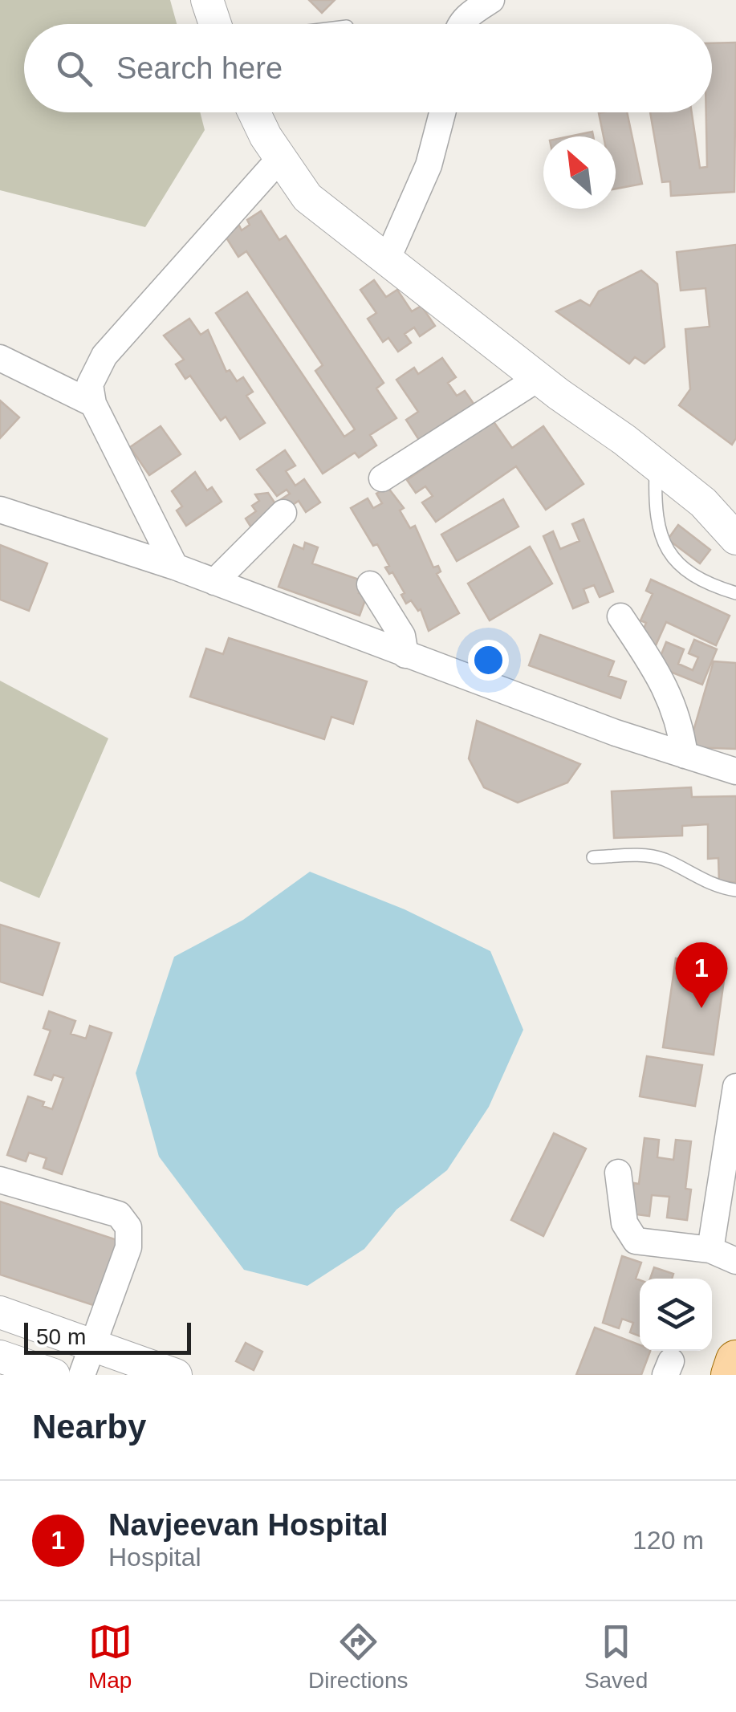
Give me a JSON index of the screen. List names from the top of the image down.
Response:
{
  "scale_bar": "50 m",
  "north": "top left",
  "page": {
    "search": "Search here",
    "pins": "1",
    "scale": "50 m",
    "heading": "Nearby",
    "list": [
      {
        "mark": "1",
        "name": "Navjeevan Hospital",
        "note": "Hospital",
        "value": "120 m"
      }
    ],
    "nav": ["Map", "Directions", "Saved"]
  }
}
